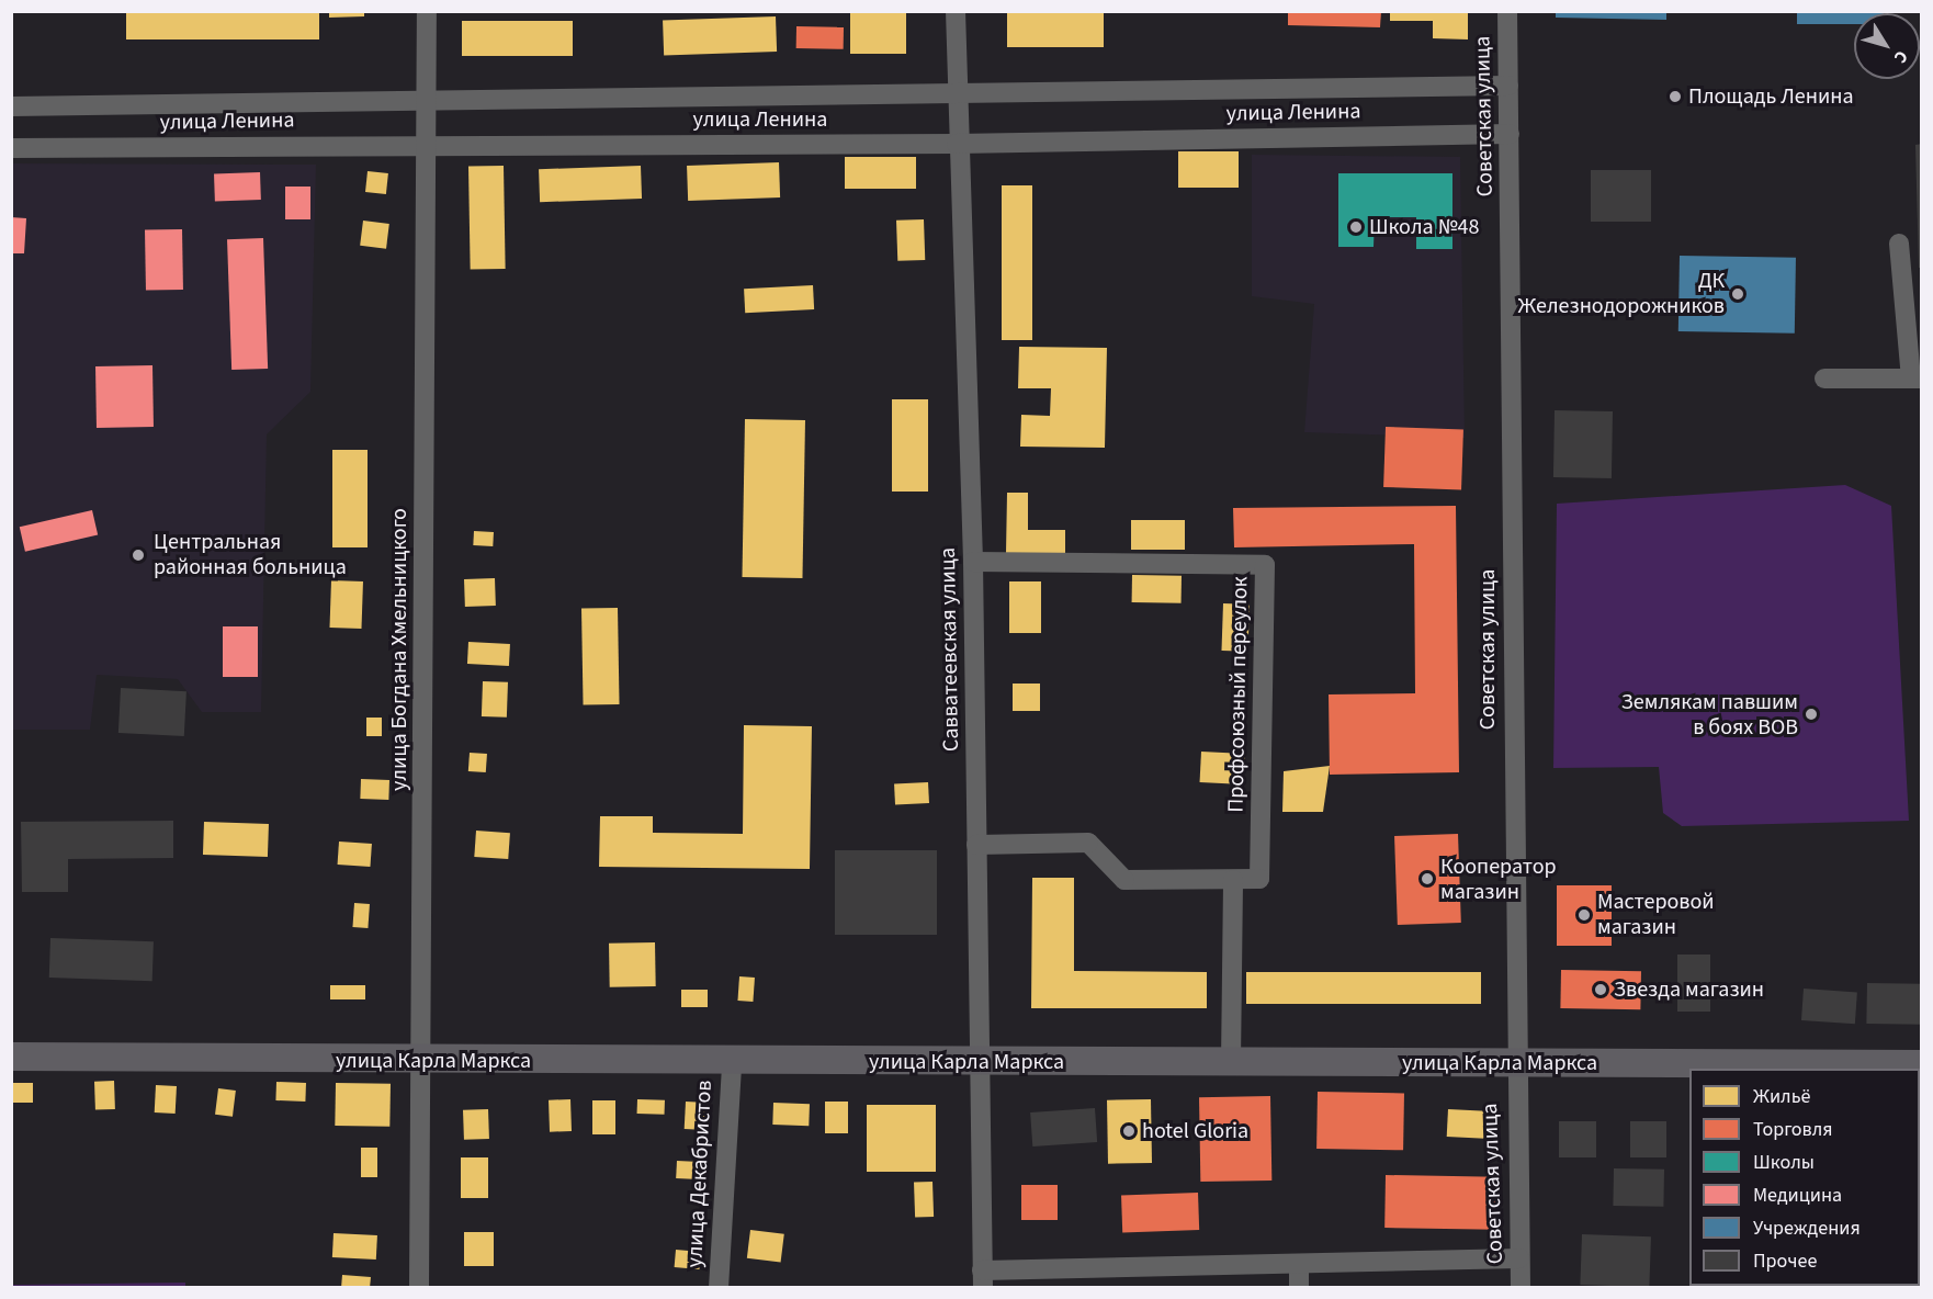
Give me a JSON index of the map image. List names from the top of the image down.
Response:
{
  "streets": {
    "highway": ["улица Карла Маркса"],
    "street": [
      "улица Ленина",
      "Советская улица",
      "улица Богдана Хмельницкого",
      "Савватеевская улица",
      "Профсоюзный переулок",
      "улица Декабристов"
    ]
  },
  "crossings": [
    ["улица Ленина", "Советская улица"],
    ["улица Ленина", "улица Богдана Хмельницкого"],
    ["улица Ленина", "Савватеевская улица"],
    ["Советская улица", "улица Карла Маркса"],
    ["улица Богдана Хмельницкого", "улица Карла Маркса"],
    ["Савватеевская улица", "Профсоюзный переулок"],
    ["Савватеевская улица", "улица Карла Маркса"],
    ["улица Карла Маркса", "улица Декабристов"]
  ],
  "places": [
    "Площадь Ленина",
    "Школа №48",
    "ДК Железнодорожников",
    "Центральная районная больница",
    "Землякам павшим в боях ВОВ",
    "Кооператор магазин",
    "Мастеровой магазин",
    "Звезда магазин",
    "hotel Gloria"
  ],
  "legend": [
    "Жильё",
    "Торговля",
    "Школы",
    "Медицина",
    "Учреждения",
    "Прочее"
  ],
  "north": "bottom right"
}
